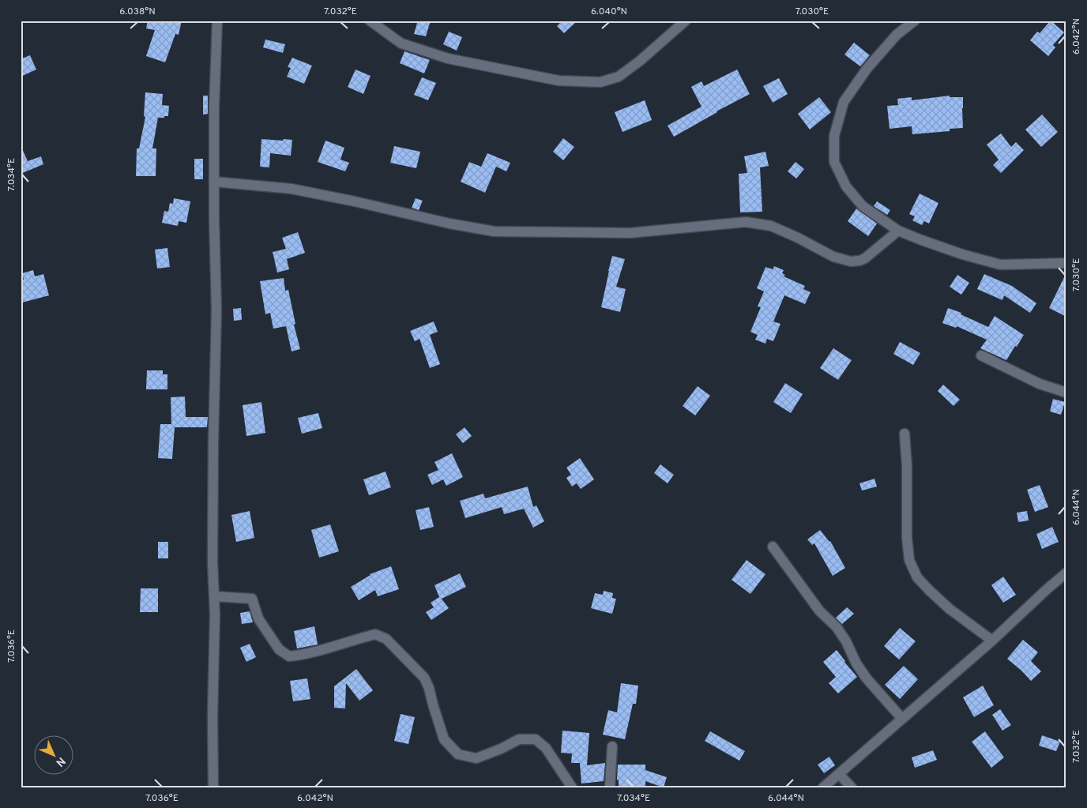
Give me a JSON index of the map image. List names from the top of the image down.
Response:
{
  "north": "bottom right",
  "coordinates": [
    "6.038°N",
    "7.032°E",
    "6.040°N",
    "7.030°E",
    "6.042°N",
    "7.034°E",
    "6.044°N",
    "7.036°E"
  ]
}
